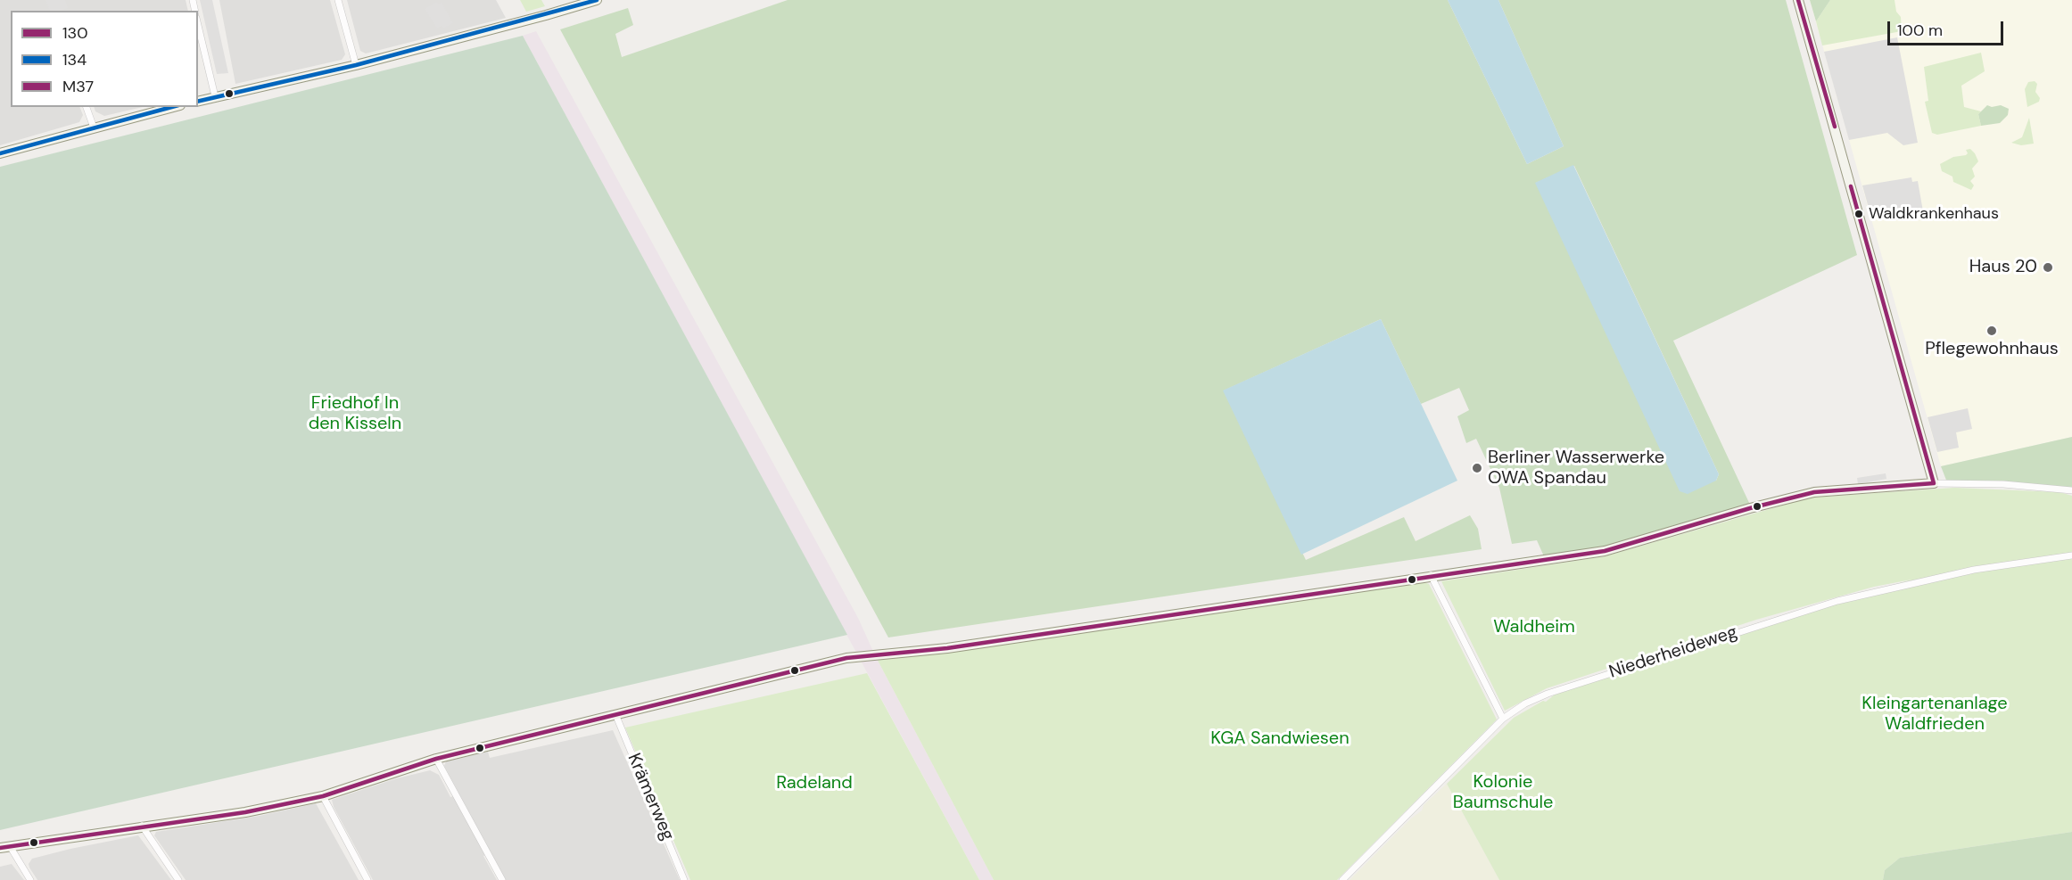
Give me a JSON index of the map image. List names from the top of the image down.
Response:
{
  "streets": {
    "street": ["Niederheideweg", "Krämerweg"]
  },
  "parks": [
    "Friedhof In den Kisseln",
    "Waldheim",
    "Kleingartenanlage Waldfrieden",
    "KGA Sandwiesen",
    "Kolonie Baumschule",
    "Radeland"
  ],
  "places": [
    "Waldkrankenhaus",
    "Haus 20",
    "Pflegewohnhaus",
    "Berliner Wasserwerke OWA Spandau"
  ],
  "lines": ["transit line 134", "transit line M37", "transit line 130"],
  "legend": ["130", "134", "M37"],
  "scale_bar": "100 m"
}
